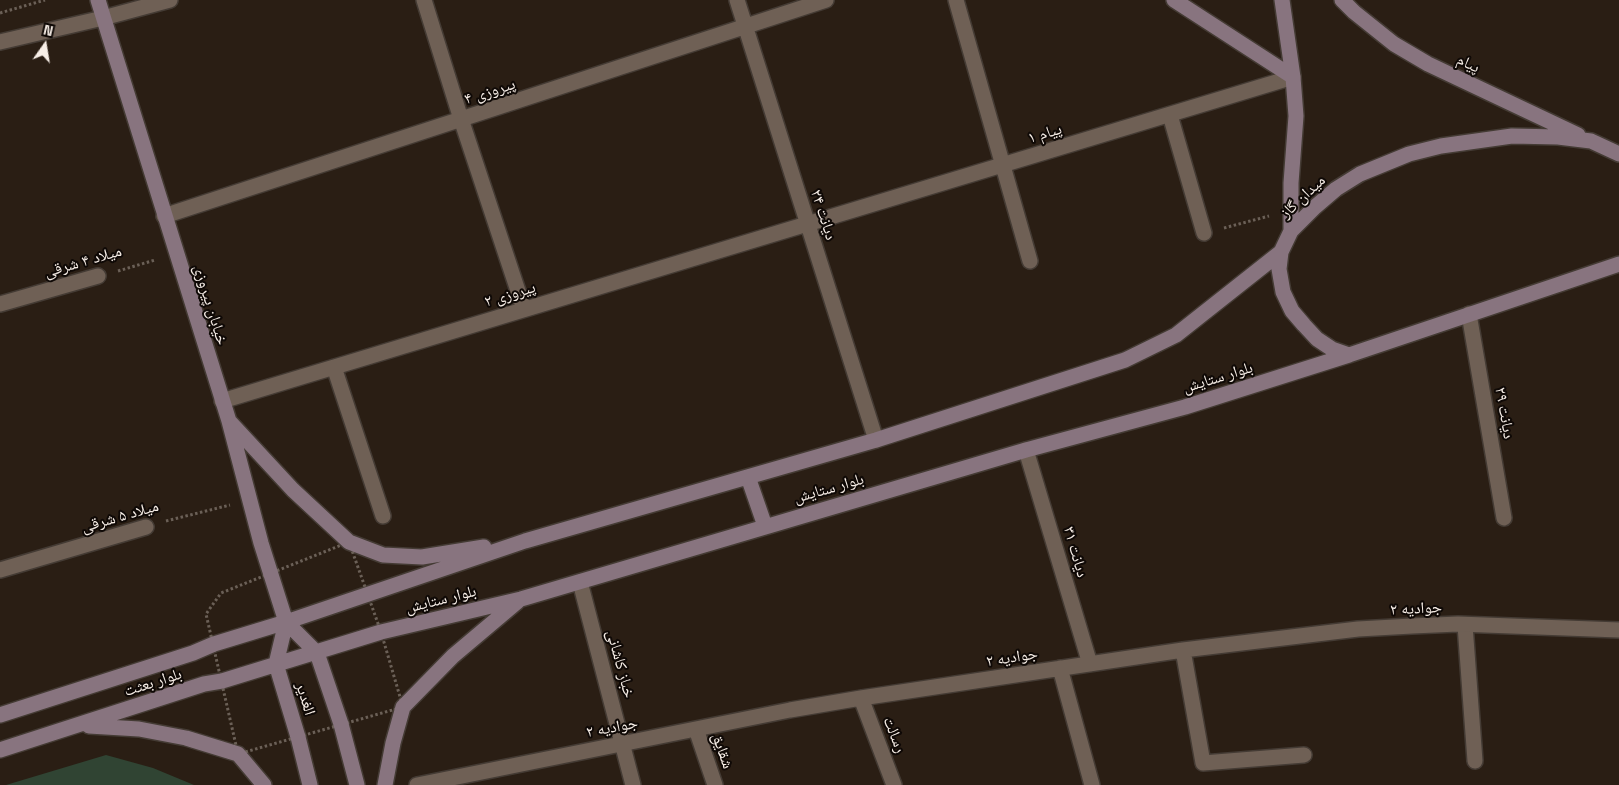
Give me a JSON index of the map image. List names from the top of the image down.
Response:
{
  "streets": {
    "main road": [
      "پیام",
      "میدان گاز",
      "خیابان پیروزی",
      "بلوار ستایش",
      "بلوار بعثت",
      "الغدیر"
    ],
    "street": [
      "پیروزی ۴",
      "پیام ۱",
      "دیانت ۲۴",
      "میلاد ۴ شرقی",
      "پیروزی ۲",
      "دیانت ۲۹",
      "میلاد ۵ شرقی",
      "دیانت ۳۱",
      "جوادیه ۲",
      "خباز کاشانی",
      "رسالت",
      "شقایق"
    ]
  },
  "crossings": [
    ["پیام", "میدان گاز"],
    ["پیروزی ۴", "دیانت ۲۴"],
    ["پیروزی ۴", "خیابان پیروزی"],
    ["پیام ۱", "دیانت ۲۴"],
    ["پیام ۱", "پیروزی ۲"],
    ["میدان گاز", "بلوار ستایش"],
    ["دیانت ۲۴", "پیروزی ۲"],
    ["دیانت ۲۴", "بلوار ستایش"],
    ["میلاد ۴ شرقی", "خیابان پیروزی"],
    ["پیروزی ۲", "خیابان پیروزی"],
    ["خیابان پیروزی", "بلوار ستایش"],
    ["خیابان پیروزی", "میلاد ۵ شرقی"],
    ["خیابان پیروزی", "بلوار بعثت"],
    ["بلوار ستایش", "دیانت ۳۱"],
    ["بلوار ستایش", "خباز کاشانی"],
    ["بلوار ستایش", "بلوار بعثت"],
    ["بلوار ستایش", "الغدیر"],
    ["دیانت ۳۱", "جوادیه ۲"],
    ["جوادیه ۲", "خباز کاشانی"],
    ["جوادیه ۲", "رسالت"],
    ["جوادیه ۲", "شقایق"],
    ["بلوار بعثت", "الغدیر"]
  ],
  "north": "top"
}
